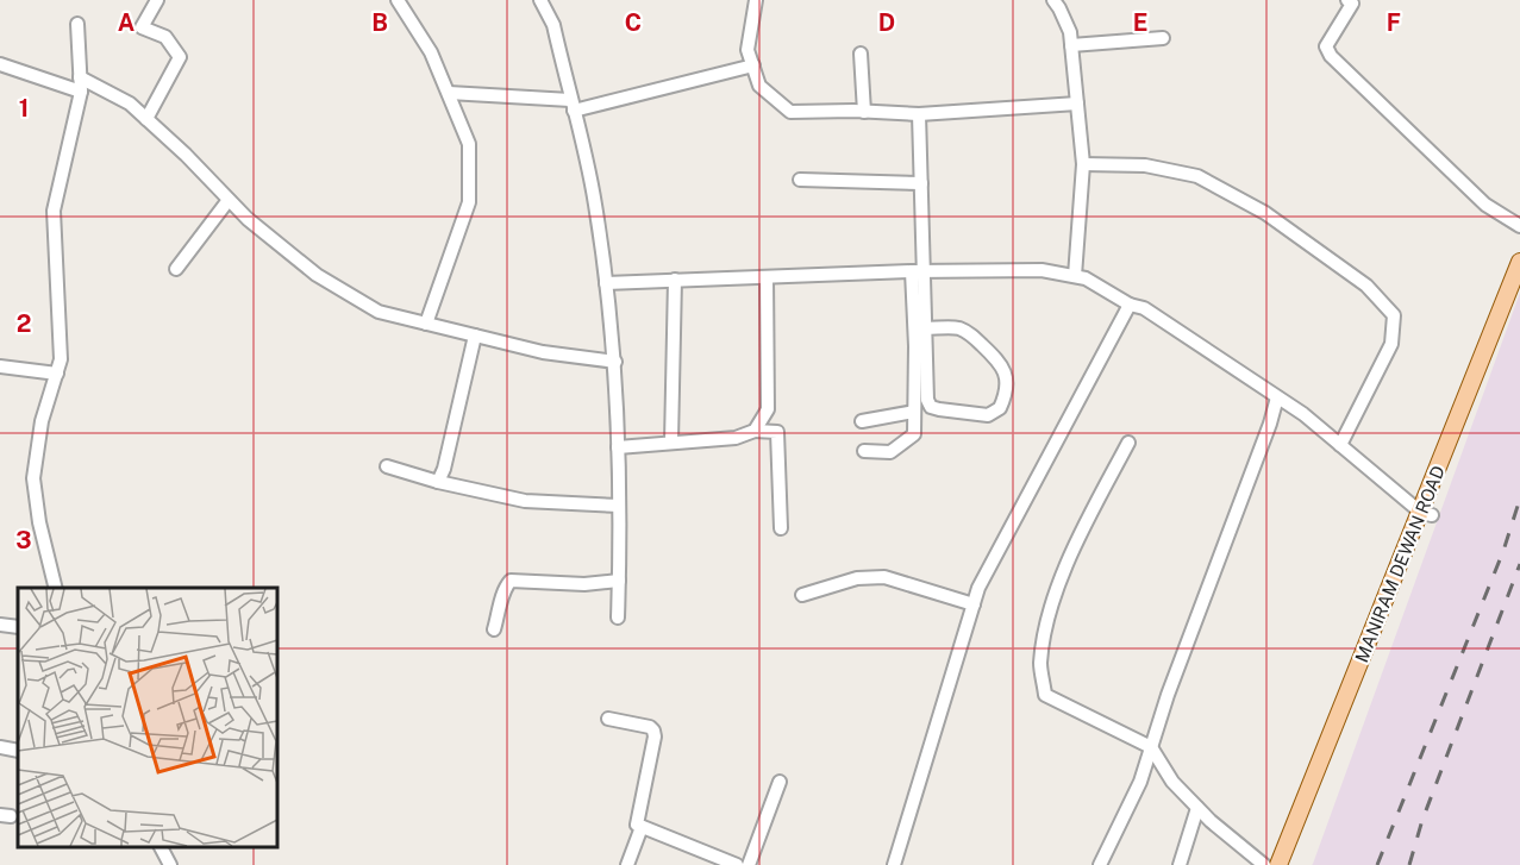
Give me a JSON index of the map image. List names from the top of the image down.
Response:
{
  "streets": {
    "main road": ["MANIRAM DEWAN ROAD"]
  },
  "grid": {
    "columns": [
      "A",
      "B",
      "C",
      "D",
      "E",
      "F"
    ],
    "rows": ["1", "2", "3"]
  }
}
